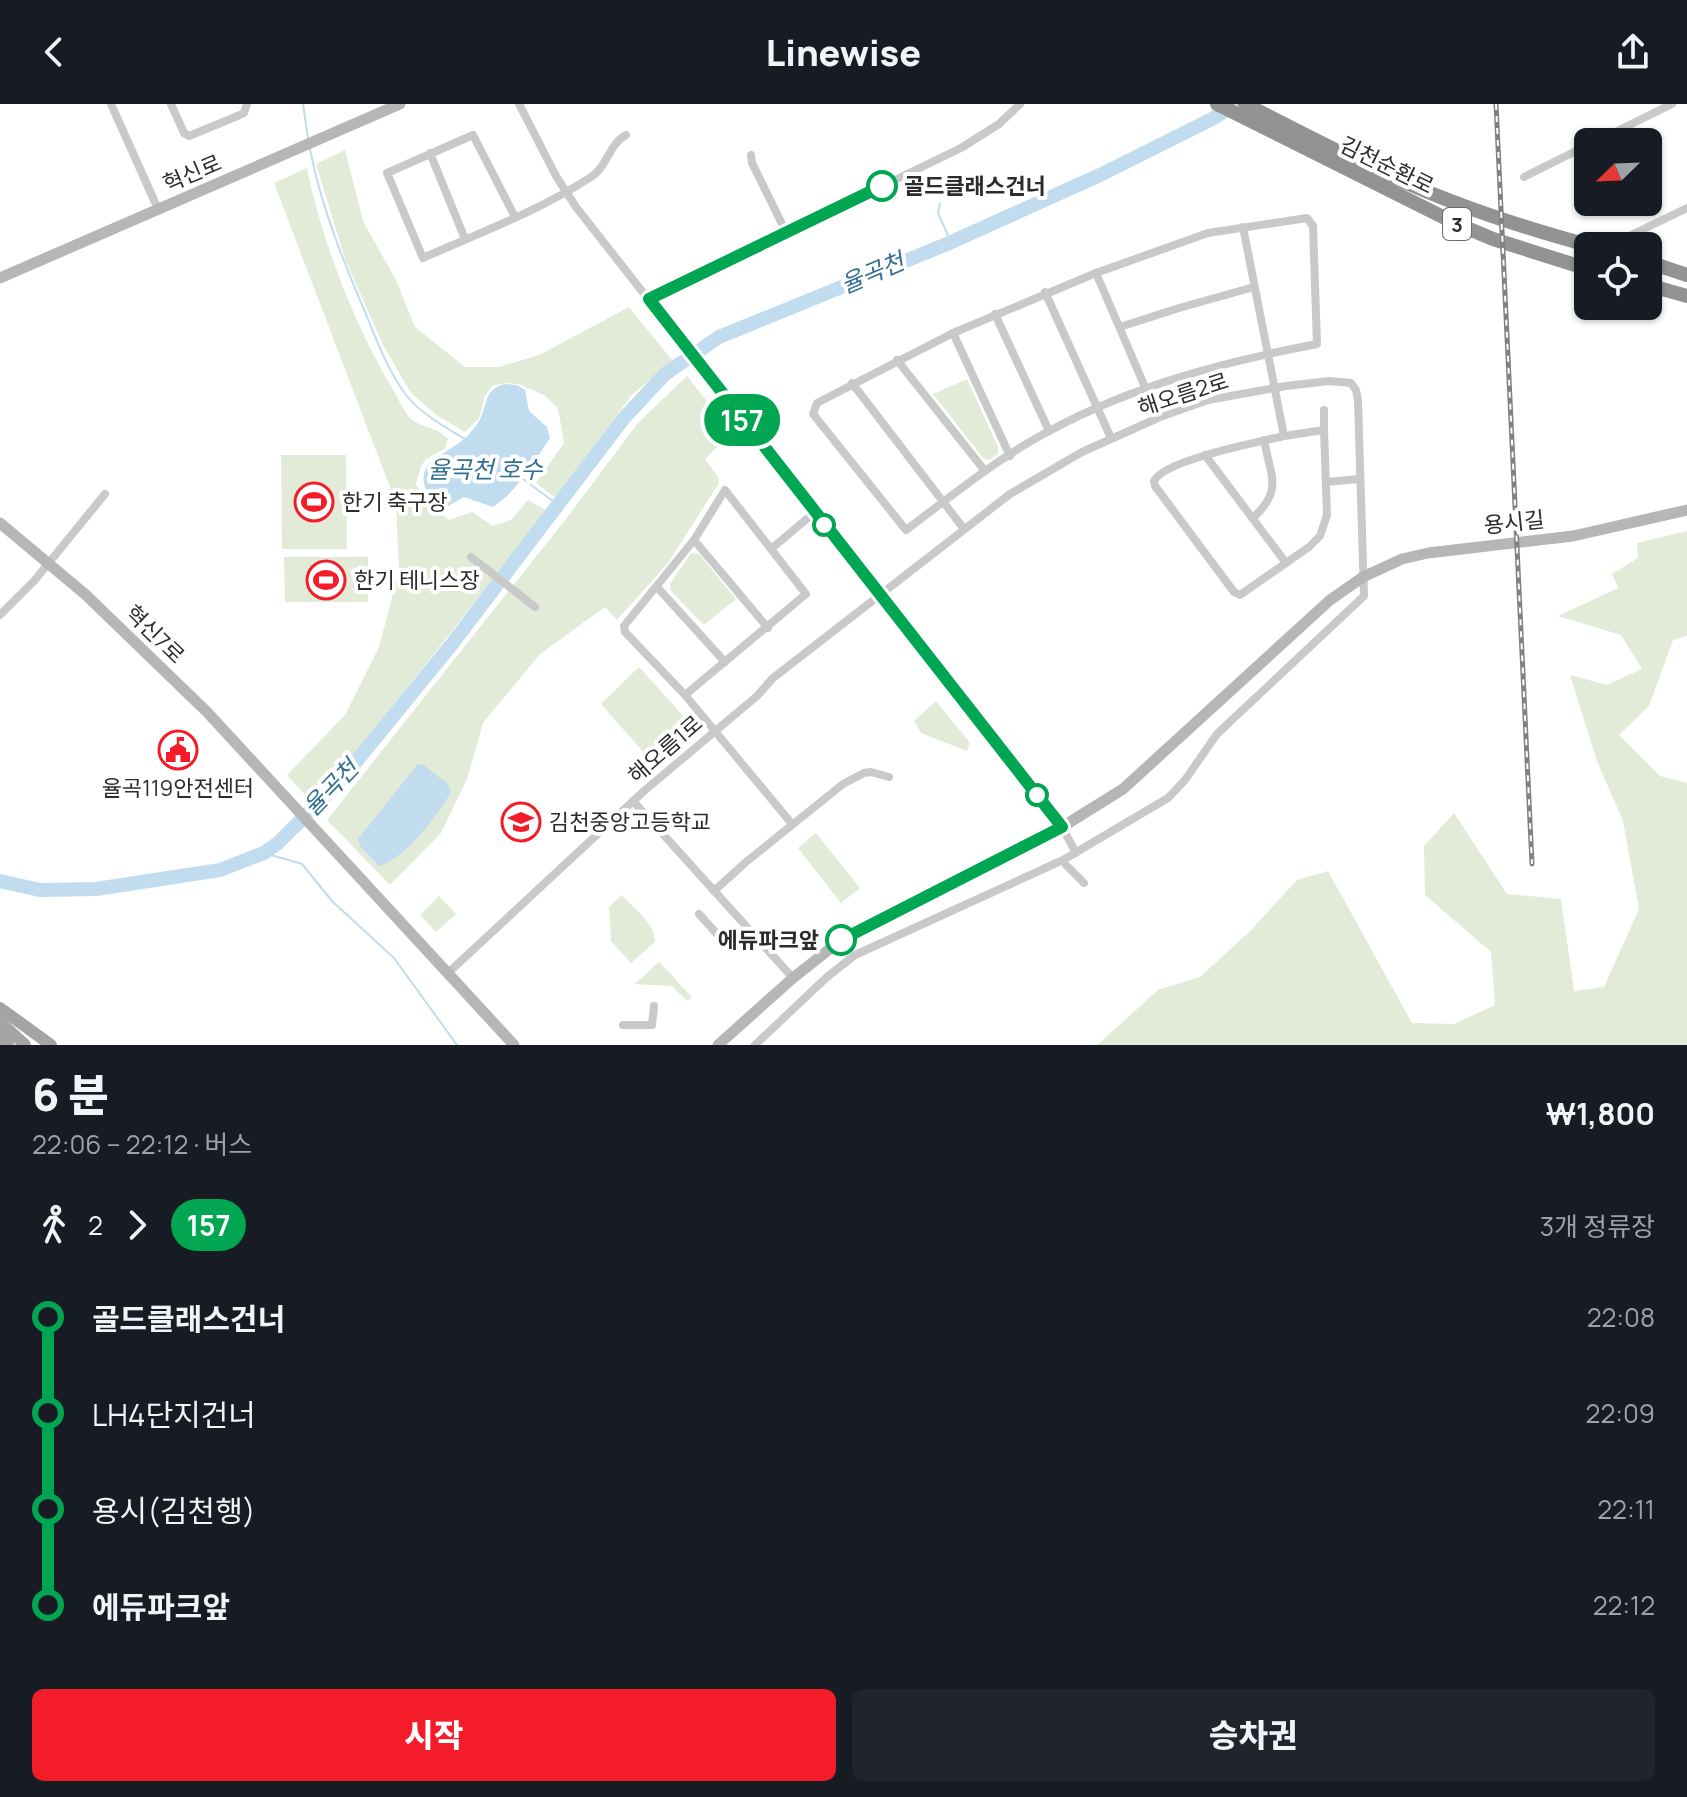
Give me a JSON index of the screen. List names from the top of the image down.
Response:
{
  "streets": {
    "highway": ["김천순환로", "3"],
    "street": [
      "혁신로",
      "해오름2로",
      "용시길",
      "혁신7로",
      "해오름1로"
    ]
  },
  "crossings": [
    ["해오름2로", "용시길"],
    ["해오름2로", "해오름1로"],
    ["혁신7로", "해오름1로"]
  ],
  "water": ["율곡천", "율곡천 호수"],
  "places": {
    "other": ["골드클래스건너", "에듀파크앞"],
    "sports": ["한기 축구장", "한기 테니스장"],
    "public building": ["율곡119안전센터"],
    "school or university": ["김천중앙고등학교"]
  },
  "lines": ["bus line 157"],
  "north": "bottom left",
  "page": {
    "header": "Linewise",
    "on_map": "157",
    "heading": ["6 분", "22:06 – 22:12 · 버스", "₩1,800"],
    "legs": ["2", "157", "3개 정류장"],
    "list": [
      {
        "name": "골드클래스건너",
        "value": "22:08"
      },
      {
        "name": "LH4단지건너",
        "value": "22:09"
      },
      {
        "name": "용시(김천행)",
        "value": "22:11"
      },
      {
        "name": "에듀파크앞",
        "value": "22:12"
      }
    ],
    "buttons": ["시작", "승차권"]
  }
}
